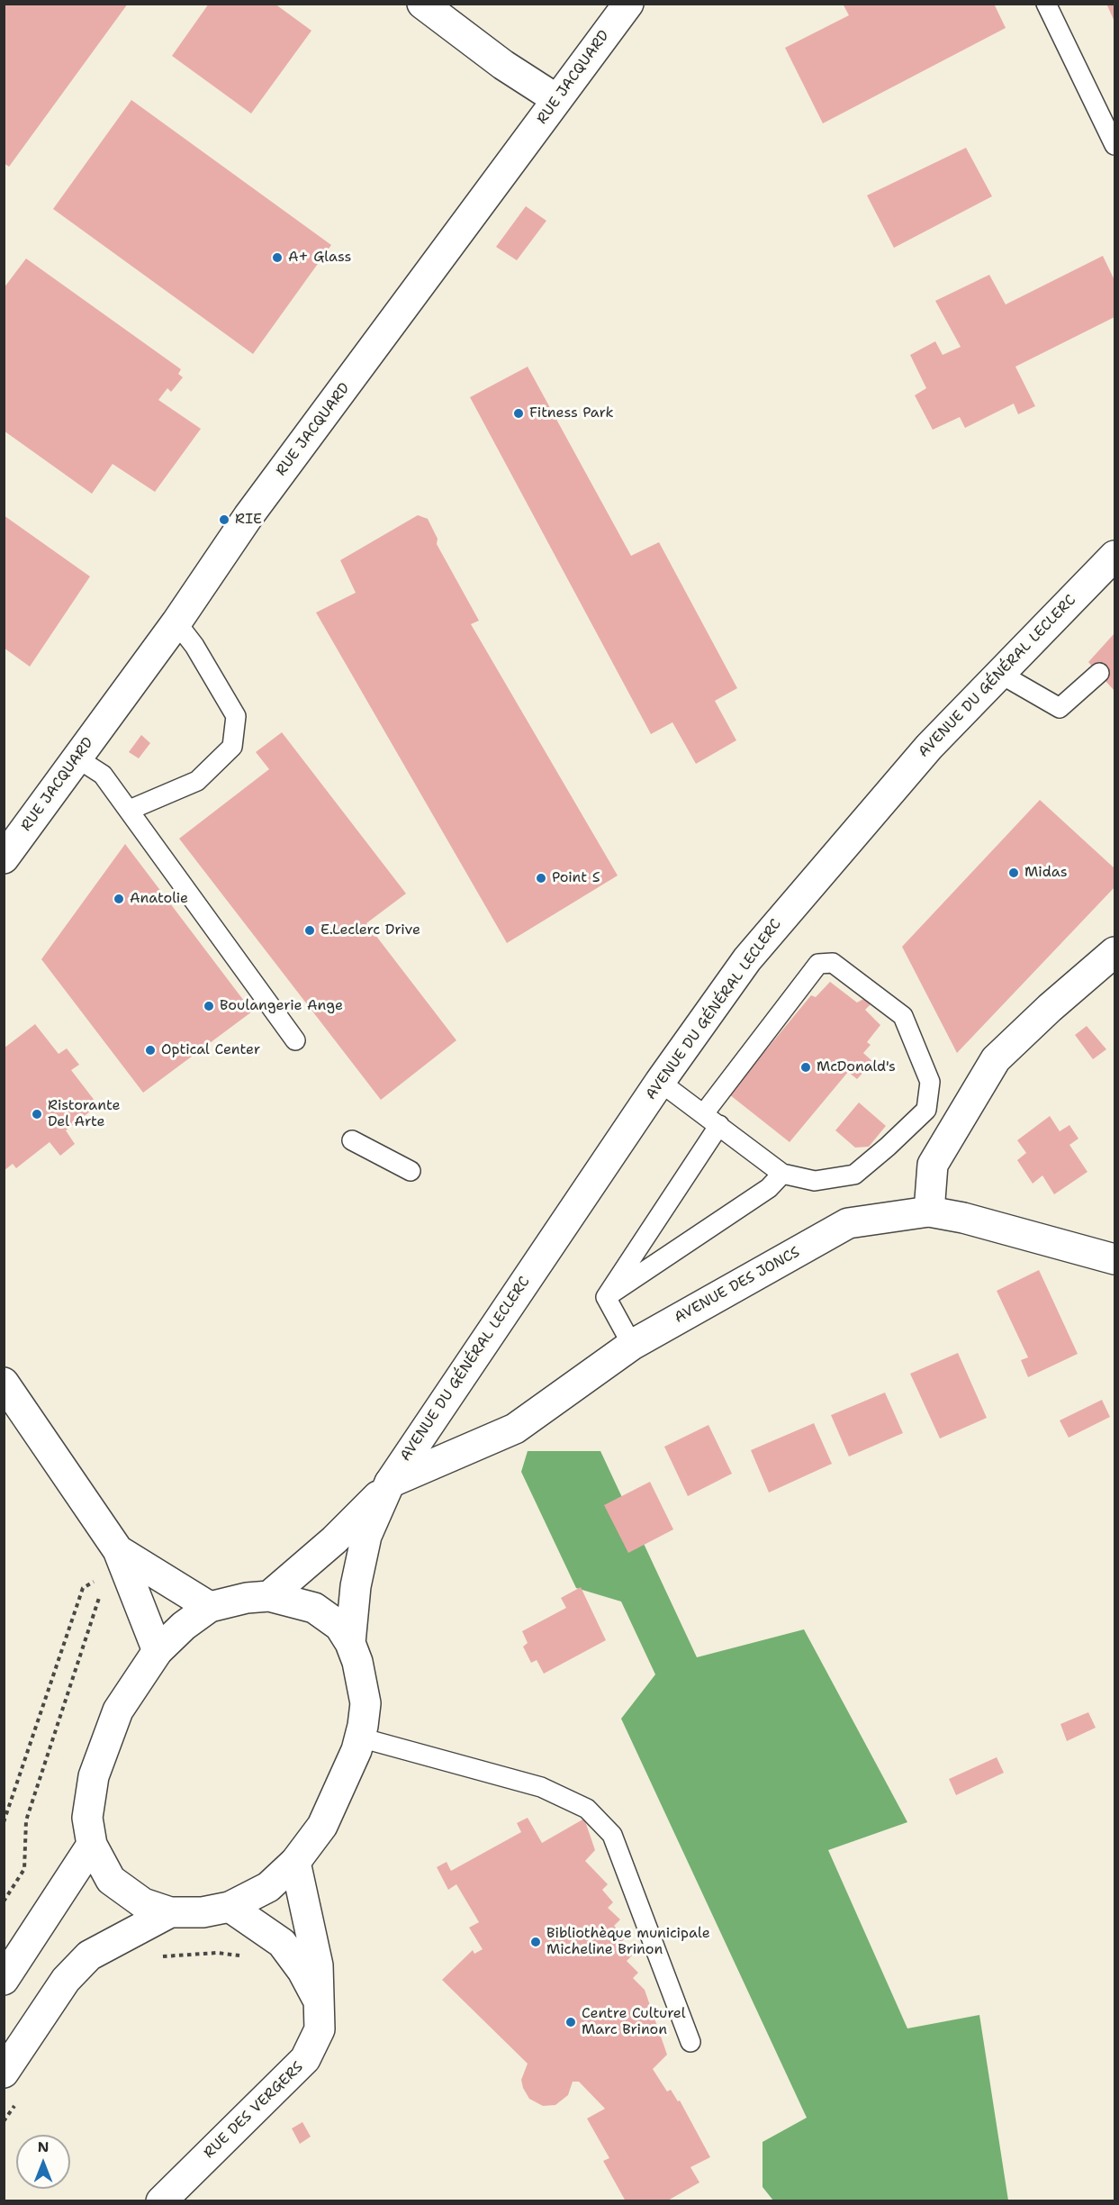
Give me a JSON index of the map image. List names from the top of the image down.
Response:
{
  "streets": {
    "street": [
      "RUE JACQUARD",
      "AVENUE DU GÉNÉRAL LECLERC",
      "AVENUE DES JONCS",
      "RUE DES VERGERS"
    ]
  },
  "crossings": [
    ["AVENUE DU GÉNÉRAL LECLERC", "AVENUE DES JONCS"]
  ],
  "places": [
    "A+ Glass",
    "Fitness Park",
    "RIE",
    "Midas",
    "Point S",
    "Anatolie",
    "E.Leclerc Drive",
    "Boulangerie Ange",
    "Optical Center",
    "McDonald's",
    "Ristorante Del Arte",
    "Bibliothèque municipale Micheline Brinon",
    "Centre Culturel Marc Brinon"
  ],
  "north": "top"
}
